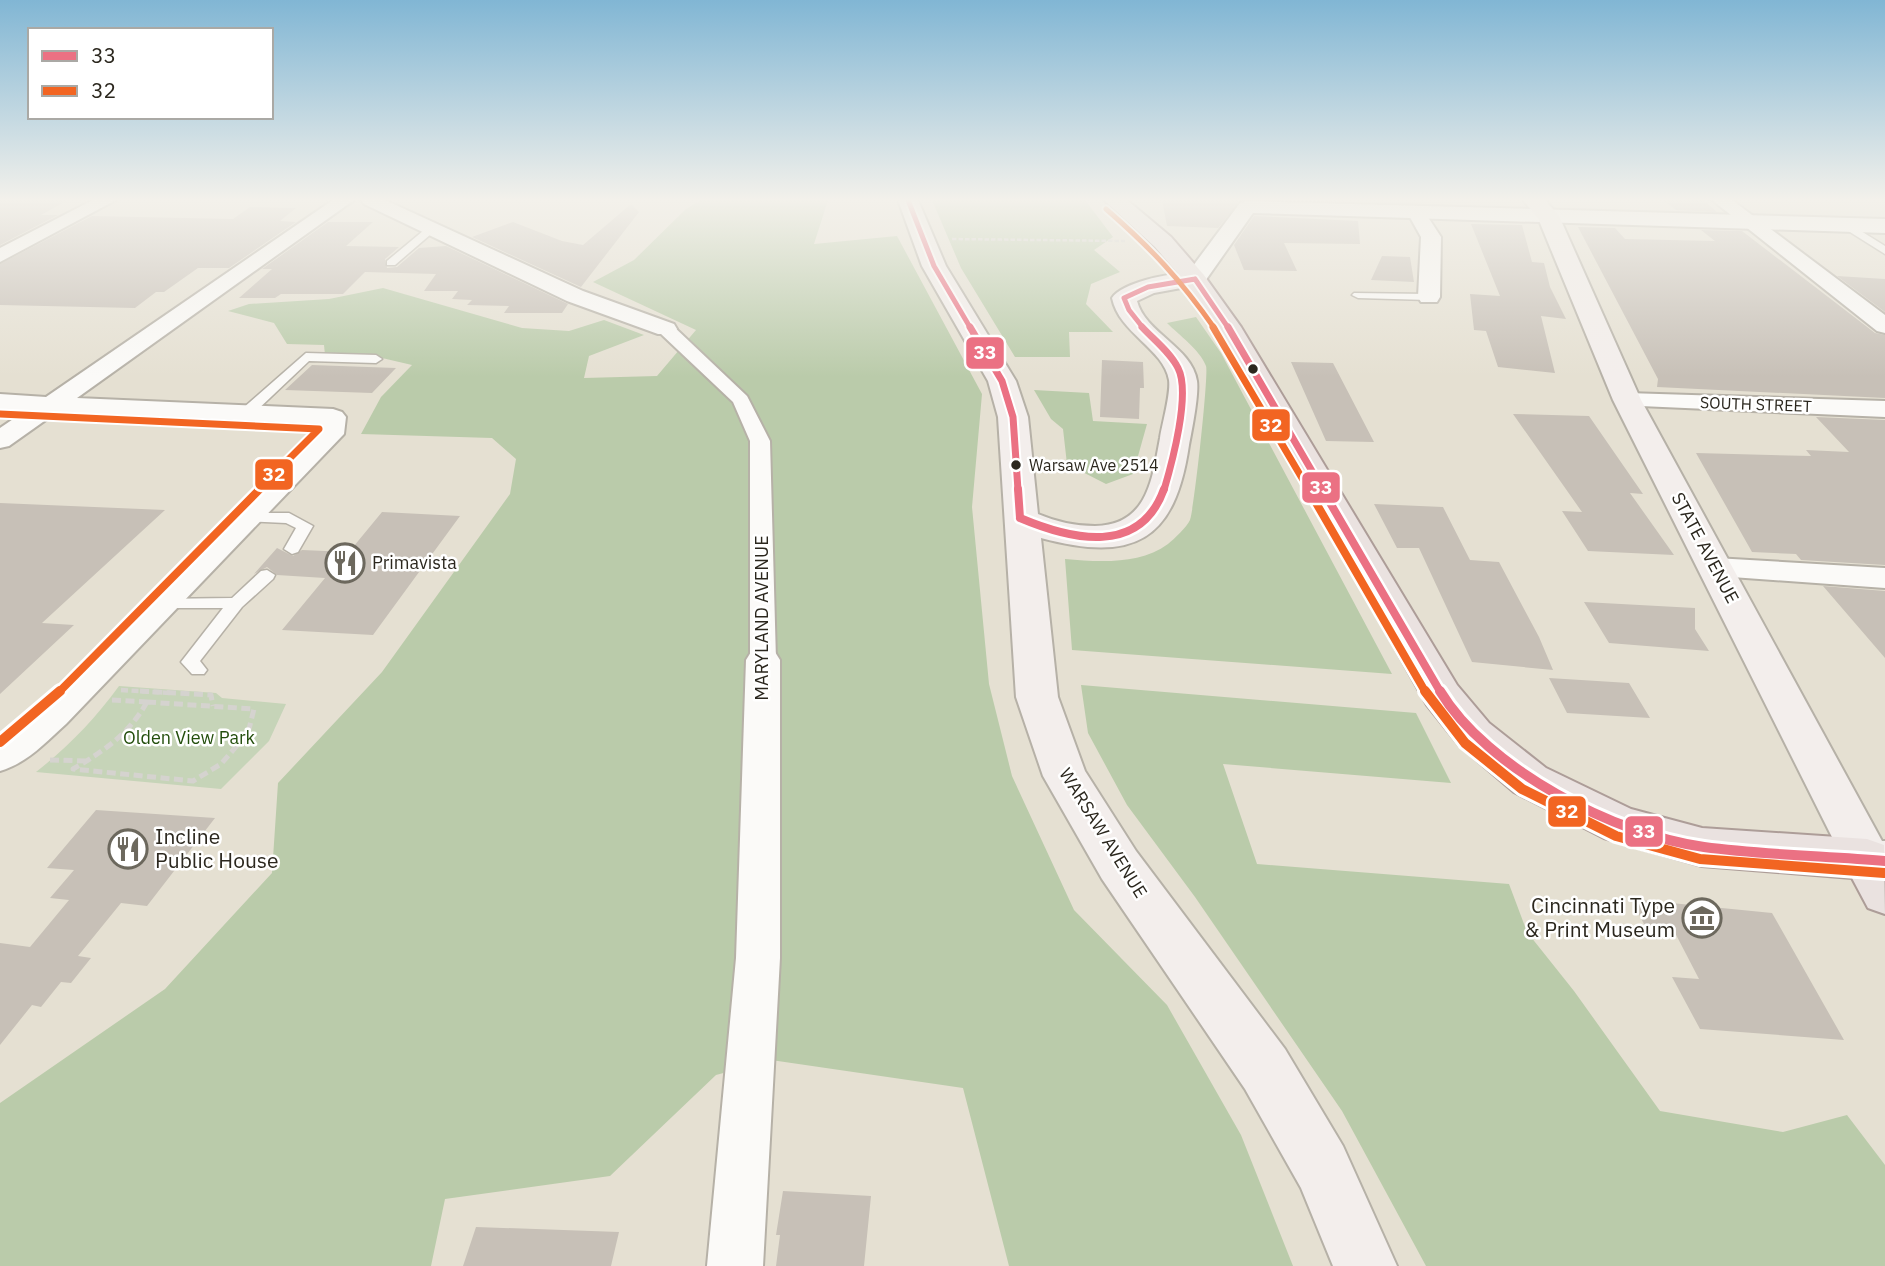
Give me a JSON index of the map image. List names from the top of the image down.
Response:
{
  "streets": {
    "main road": ["STATE AVENUE", "WARSAW AVENUE"],
    "street": ["SOUTH STREET", "MARYLAND AVENUE"]
  },
  "crossings": [
    ["SOUTH STREET", "STATE AVENUE"]
  ],
  "parks": ["Olden View Park"],
  "places": {
    "other": ["Warsaw Ave 2514"],
    "restaurant": ["Primavista", "Incline Public House"],
    "museum": ["Cincinnati Type & Print Museum"]
  },
  "lines": ["transit line 33", "transit line 32"],
  "legend": ["33", "32"]
}
